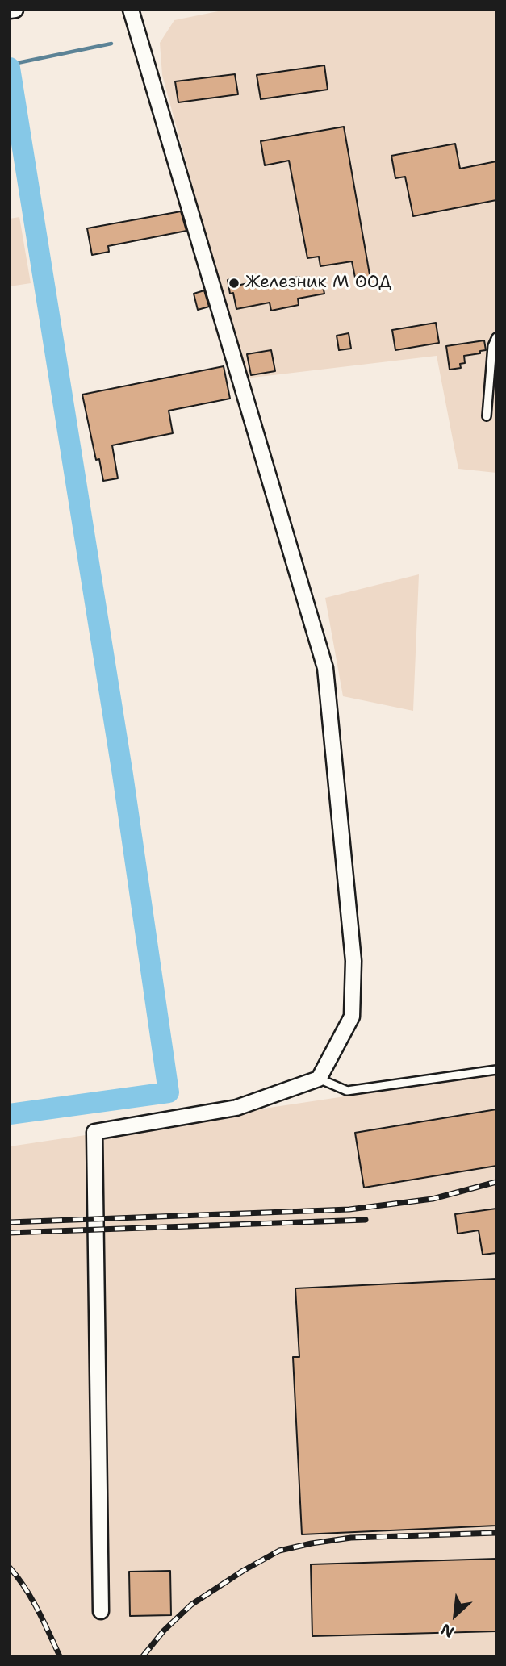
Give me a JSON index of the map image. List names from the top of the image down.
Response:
{
  "places": ["Железник М ООД"],
  "north": "bottom left"
}
